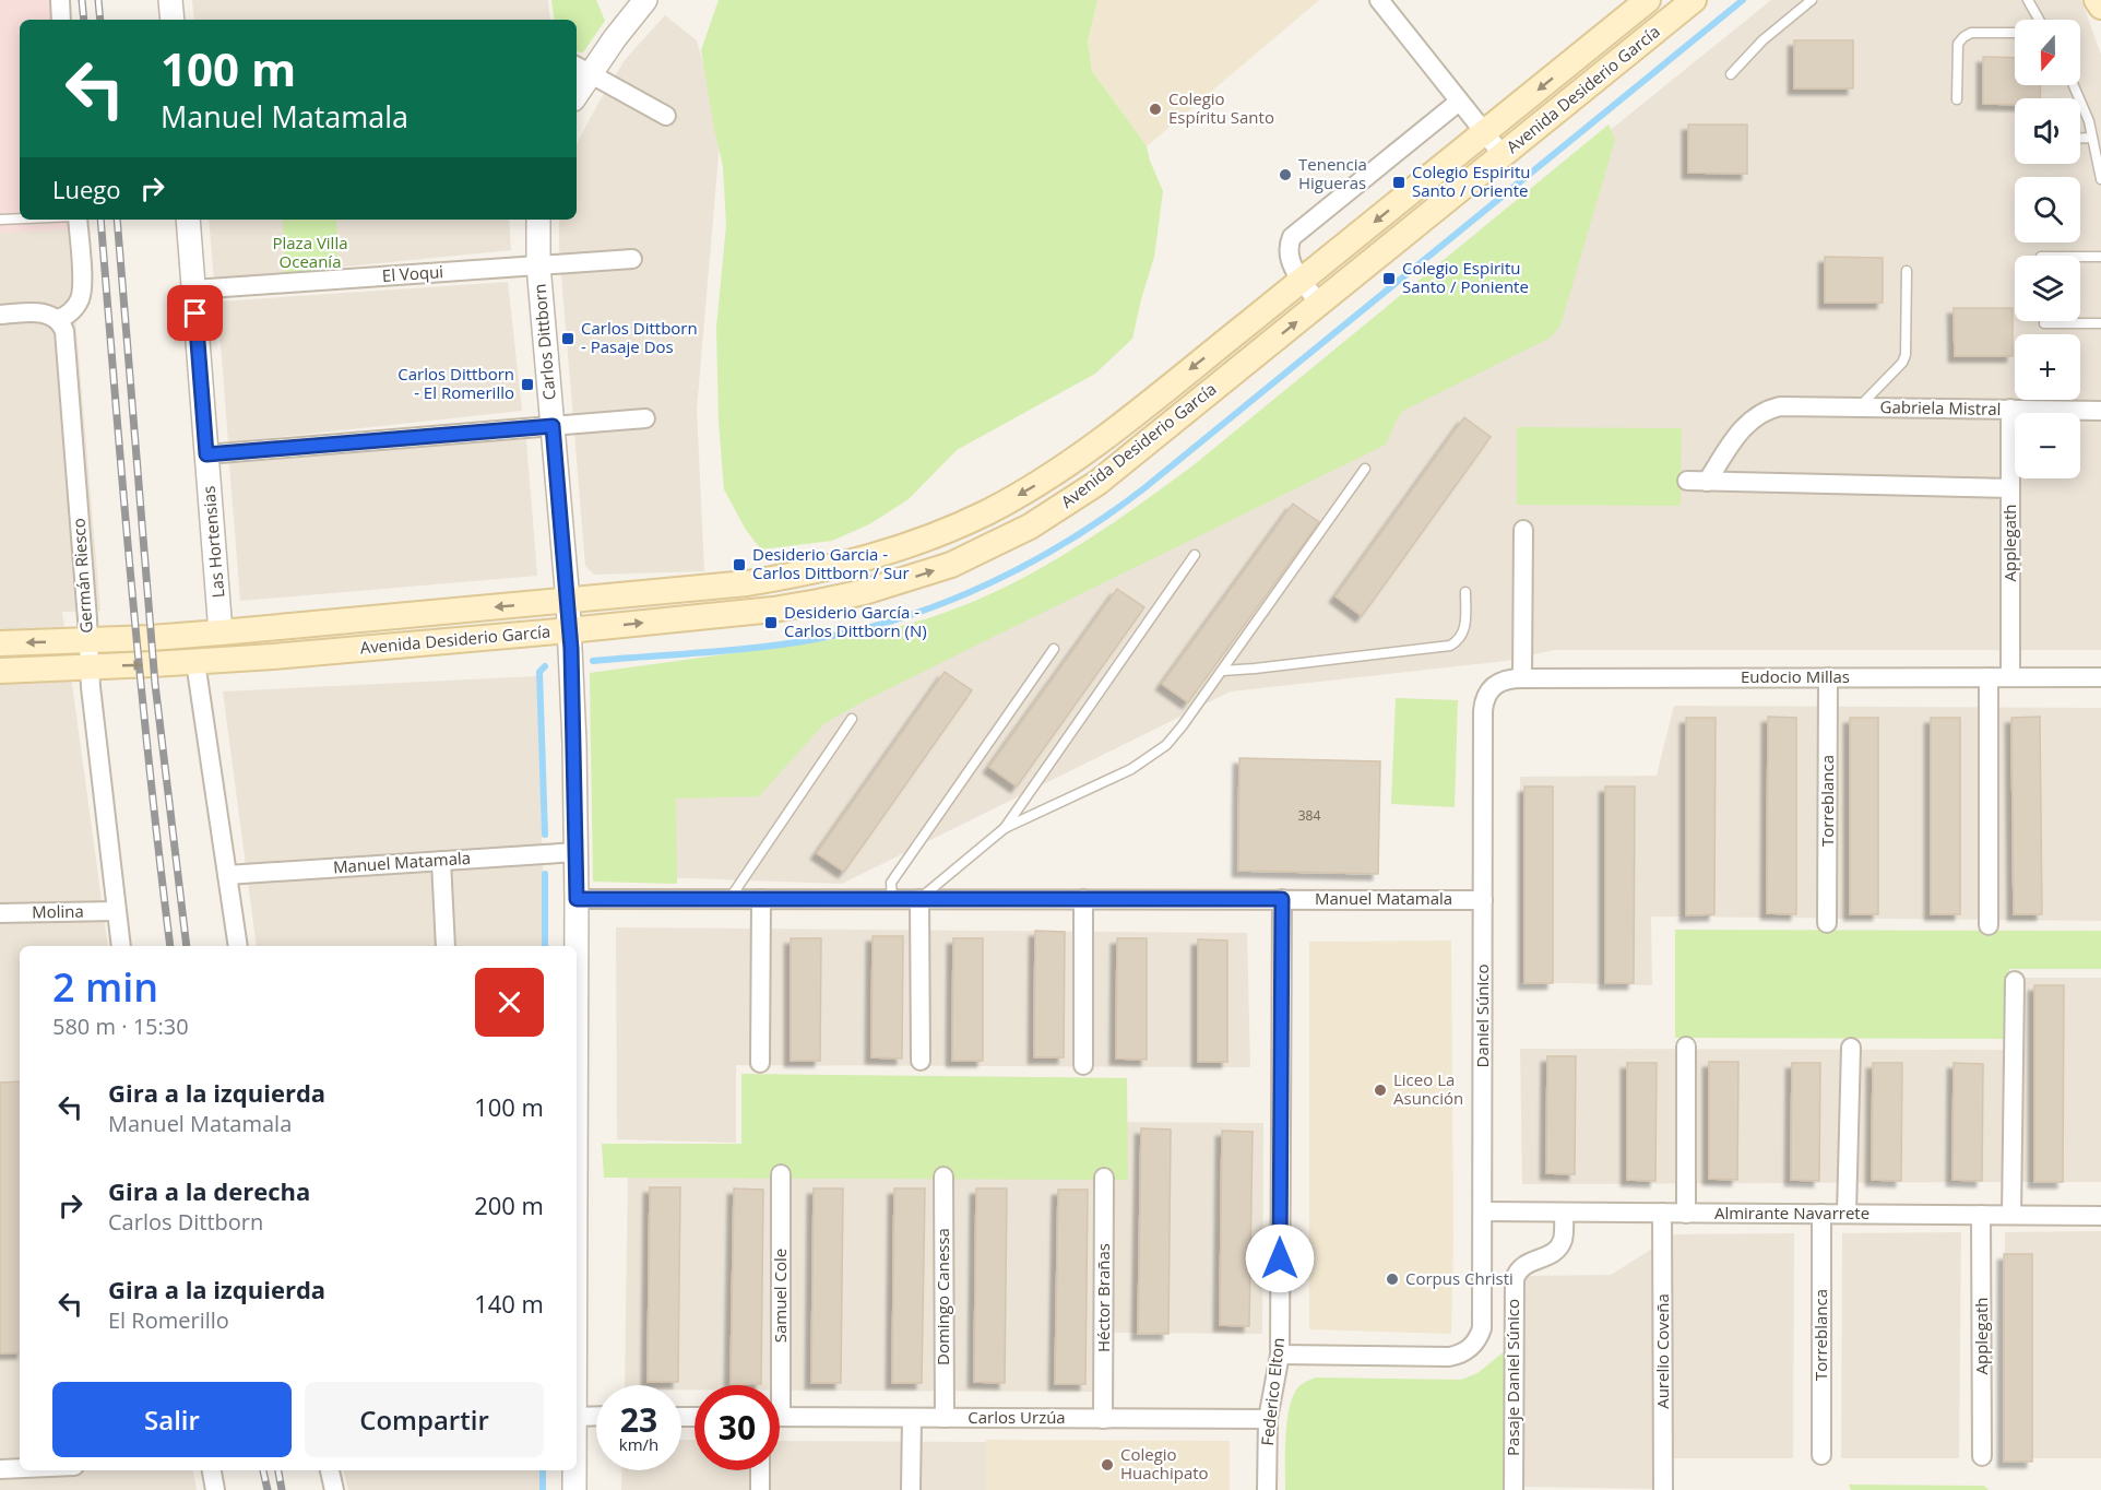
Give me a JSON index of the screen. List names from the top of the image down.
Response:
{
  "streets": {
    "main road": ["Avenida Desiderio García"],
    "street": [
      "El Voqui",
      "Carlos Dittborn",
      "Gabriela Mistral",
      "Las Hortensias",
      "Applegath",
      "Germán Riesco",
      "Eudocio Millas",
      "Torreblanca",
      "Manuel Matamala",
      "Molina",
      "Daniel Súnico",
      "Almirante Navarrete",
      "Samuel Cole",
      "Domingo Canessa",
      "Héctor Brañas",
      "Aurelio Coveña",
      "Pasaje Daniel Súnico",
      "Federico Elton",
      "Carlos Urzúa"
    ]
  },
  "crossings": [
    ["Avenida Desiderio García", "Carlos Dittborn"],
    ["Avenida Desiderio García", "Las Hortensias"],
    ["Avenida Desiderio García", "Germán Riesco"],
    ["El Voqui", "Carlos Dittborn"],
    ["El Voqui", "Las Hortensias"],
    ["Carlos Dittborn", "Manuel Matamala"],
    ["Gabriela Mistral", "Applegath"],
    ["Applegath", "Eudocio Millas"],
    ["Applegath", "Almirante Navarrete"],
    ["Germán Riesco", "Molina"],
    ["Eudocio Millas", "Torreblanca"],
    ["Eudocio Millas", "Daniel Súnico"],
    ["Torreblanca", "Almirante Navarrete"],
    ["Manuel Matamala", "Daniel Súnico"],
    ["Manuel Matamala", "Federico Elton"],
    ["Daniel Súnico", "Almirante Navarrete"],
    ["Daniel Súnico", "Federico Elton"],
    ["Almirante Navarrete", "Aurelio Coveña"],
    ["Almirante Navarrete", "Pasaje Daniel Súnico"],
    ["Domingo Canessa", "Carlos Urzúa"],
    ["Héctor Brañas", "Carlos Urzúa"],
    ["Federico Elton", "Carlos Urzúa"]
  ],
  "parks": ["Plaza Villa Oceanía"],
  "places": {
    "other": [
      "Colegio Espíritu Santo",
      "Tenencia Higueras",
      "Liceo La Asunción",
      "Corpus Christi",
      "Colegio Huachipato"
    ],
    "transit": [
      "Colegio Espiritu Santo / Oriente",
      "Colegio Espiritu Santo / Poniente",
      "Carlos Dittborn - Pasaje Dos",
      "Carlos Dittborn - El Romerillo",
      "Desiderio Garcia - Carlos Dittborn / Sur",
      "Desiderio García - Carlos Dittborn (N)"
    ]
  },
  "house_numbers": ["384"],
  "north": "bottom",
  "page": {
    "map_buttons": ["+", "−"],
    "turn": ["100 m", "Manuel Matamala"],
    "then": "Luego",
    "heading": ["2 min", "580 m · 15:30"],
    "list": [
      {
        "name": "Gira a la izquierda",
        "note": "Manuel Matamala",
        "value": "100 m"
      },
      {
        "name": "Gira a la derecha",
        "note": "Carlos Dittborn",
        "value": "200 m"
      },
      {
        "name": "Gira a la izquierda",
        "note": "El Romerillo",
        "value": "140 m"
      }
    ],
    "buttons": ["Salir", "Compartir"],
    "speed": "23 km/h",
    "limit": "30"
  }
}
